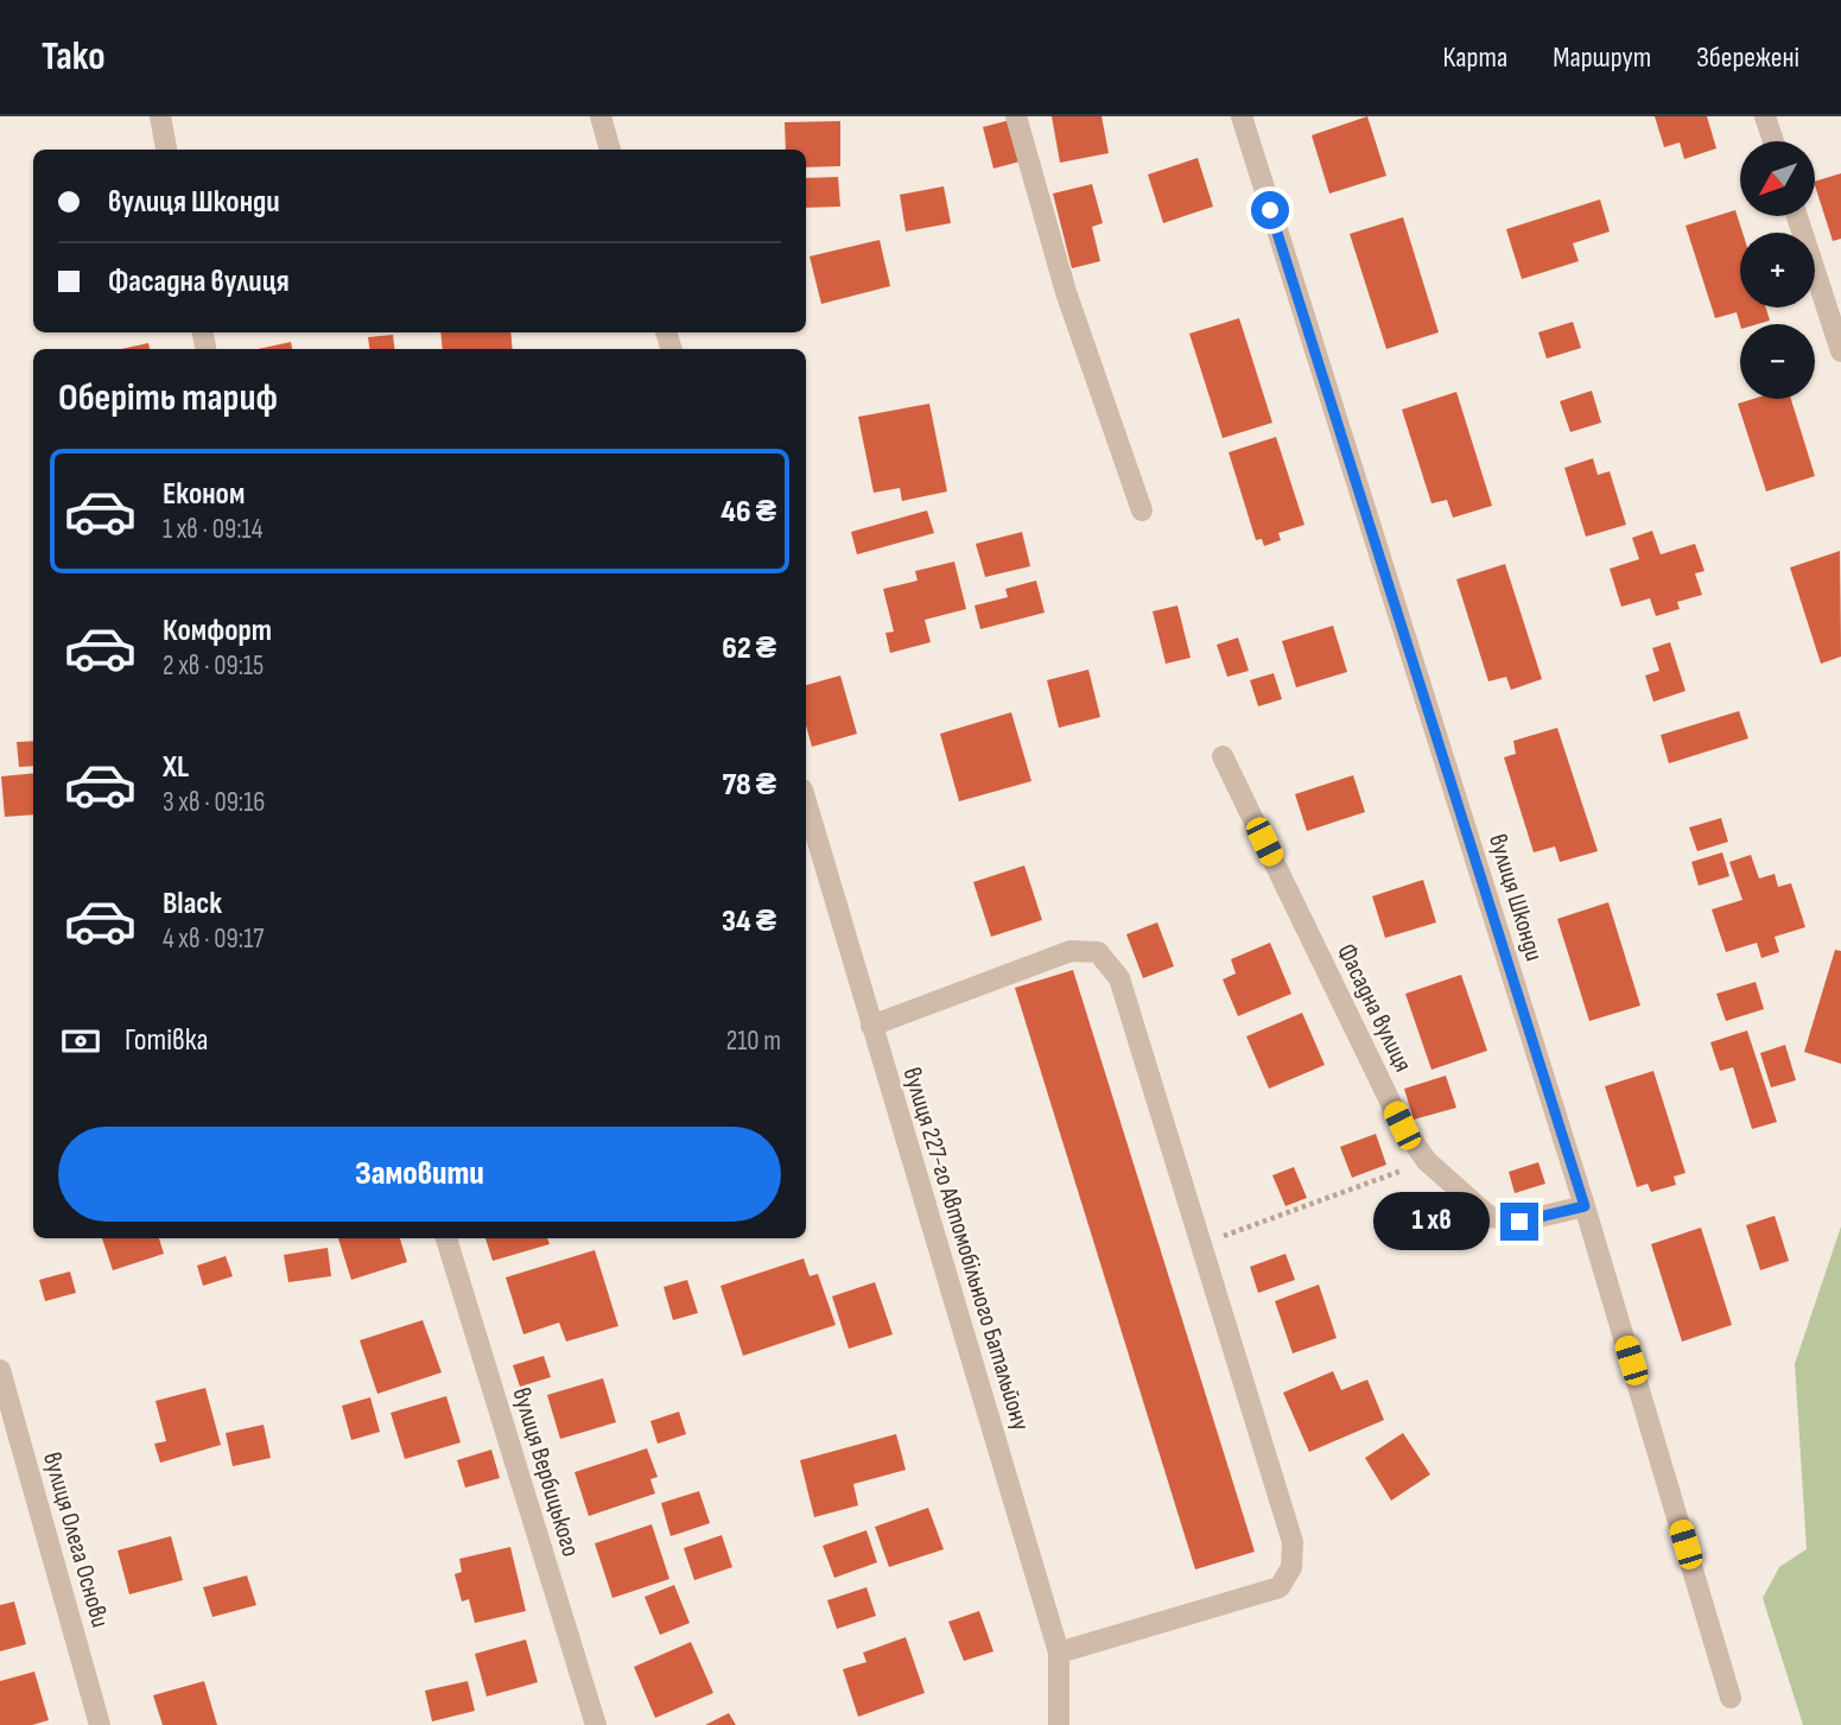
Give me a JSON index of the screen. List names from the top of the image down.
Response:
{
  "streets": {
    "street": [
      "вулиця Шконди",
      "Фасадна вулиця",
      "вулиця 227-го Автомобільного Батальйону",
      "вулиця Вербицького",
      "вулиця Олега Основи"
    ]
  },
  "crossings": [
    ["вулиця Шконди", "Фасадна вулиця"]
  ],
  "north": "bottom left",
  "page": {
    "header": "Tako",
    "nav": ["Карта", "Маршрут", "Збережені"],
    "map_buttons": ["+", "−"],
    "banner": ["вулиця Шконди", "Фасадна вулиця"],
    "heading": "Оберіть тариф",
    "list": [
      {
        "name": "Економ",
        "note": "1 хв · 09:14",
        "value": "46 ₴"
      },
      {
        "name": "Комфорт",
        "note": "2 хв · 09:15",
        "value": "62 ₴"
      },
      {
        "name": "XL",
        "note": "3 хв · 09:16",
        "value": "78 ₴"
      },
      {
        "name": "Black",
        "note": "4 хв · 09:17",
        "value": "34 ₴"
      }
    ],
    "pay": ["Готівка", "210 m"],
    "buttons": "Замовити",
    "bubble": "1 хв"
  }
}
